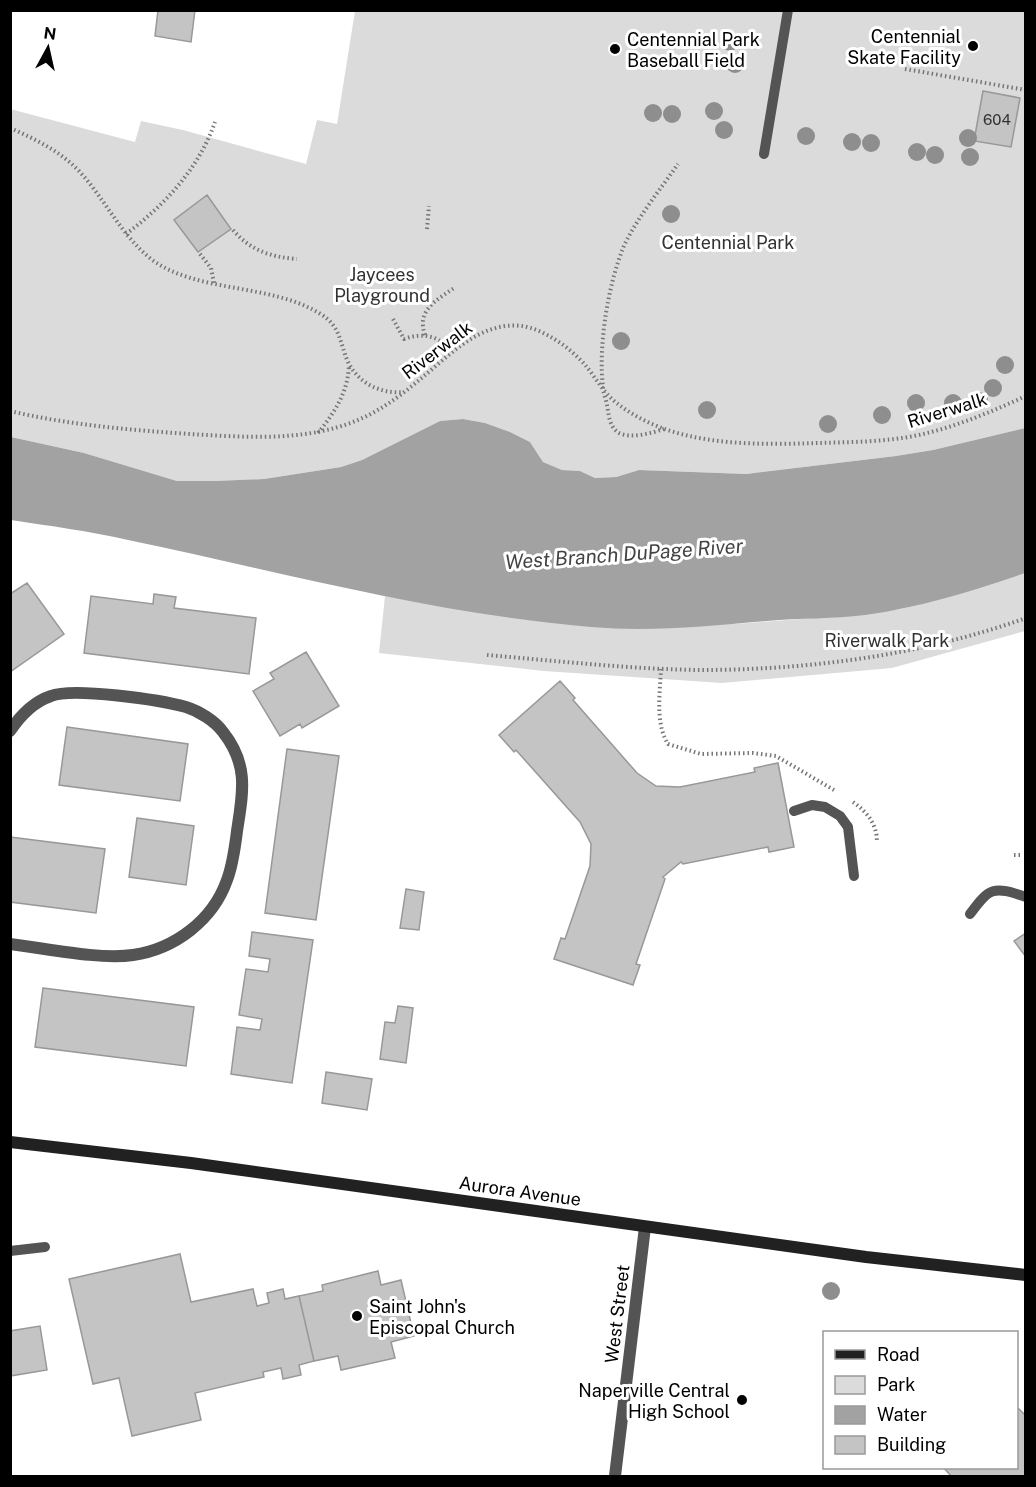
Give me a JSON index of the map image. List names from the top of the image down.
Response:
{
  "streets": {
    "main road": ["Aurora Avenue"],
    "street": ["West Street"],
    "path": ["Riverwalk"]
  },
  "crossings": [
    ["Aurora Avenue", "West Street"]
  ],
  "water": ["West Branch DuPage River"],
  "parks": ["Centennial Park", "Jaycees Playground", "Riverwalk Park"],
  "places": [
    "Centennial Skate Facility",
    "Centennial Park Baseball Field",
    "Saint John's Episcopal Church",
    "Naperville Central High School"
  ],
  "house_numbers": ["604"],
  "legend": [
    "Road",
    "Park",
    "Water",
    "Building"
  ],
  "north": "top"
}
